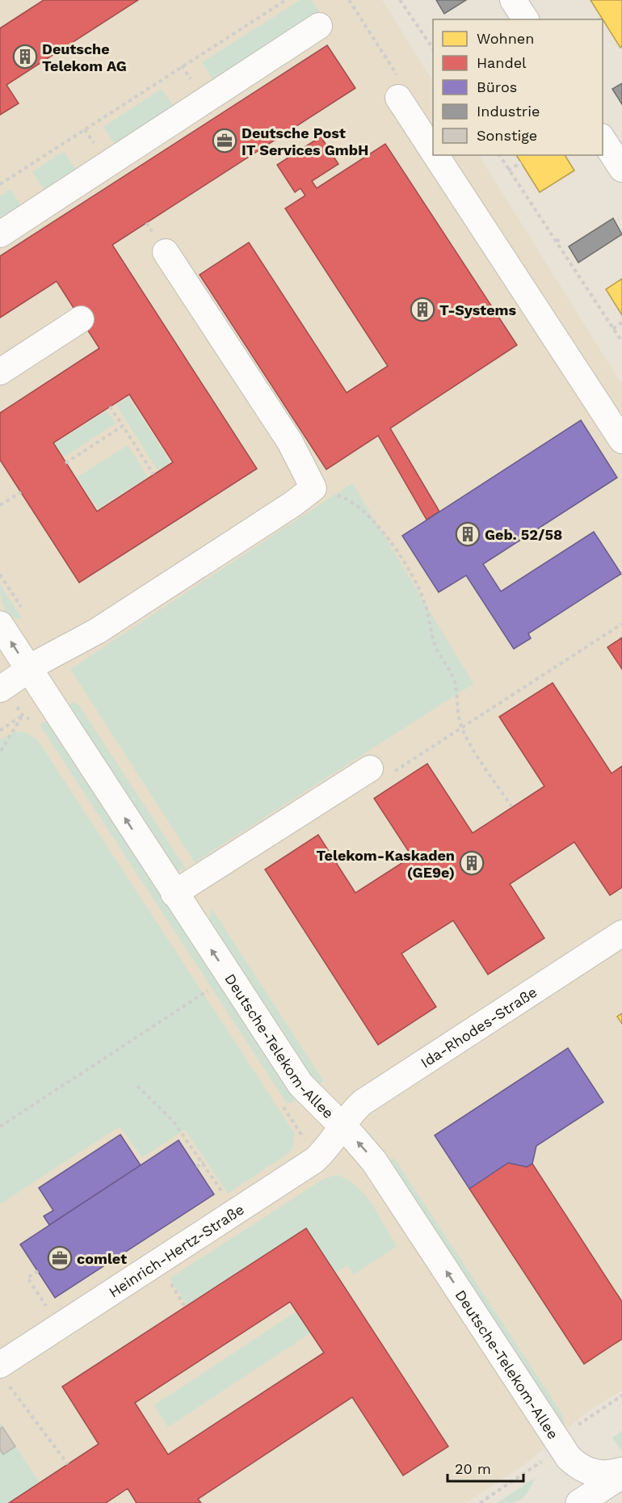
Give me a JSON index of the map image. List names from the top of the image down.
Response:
{
  "streets": {
    "main road": ["Deutsche-Telekom-Allee"],
    "street": ["Ida-Rhodes-Straße", "Heinrich-Hertz-Straße"]
  },
  "crossings": [
    ["Ida-Rhodes-Straße", "Deutsche-Telekom-Allee"],
    ["Ida-Rhodes-Straße", "Heinrich-Hertz-Straße"],
    ["Deutsche-Telekom-Allee", "Heinrich-Hertz-Straße"]
  ],
  "one_way": ["Deutsche-Telekom-Allee"],
  "places": {
    "building": [
      "Deutsche Telekom AG",
      "T-Systems",
      "Geb. 52/58",
      "Telekom-Kaskaden (GE9e)"
    ],
    "office": ["Deutsche Post IT Services GmbH", "comlet"]
  },
  "legend": [
    "Wohnen",
    "Handel",
    "Büros",
    "Industrie",
    "Sonstige"
  ],
  "scale_bar": "20 m"
}
